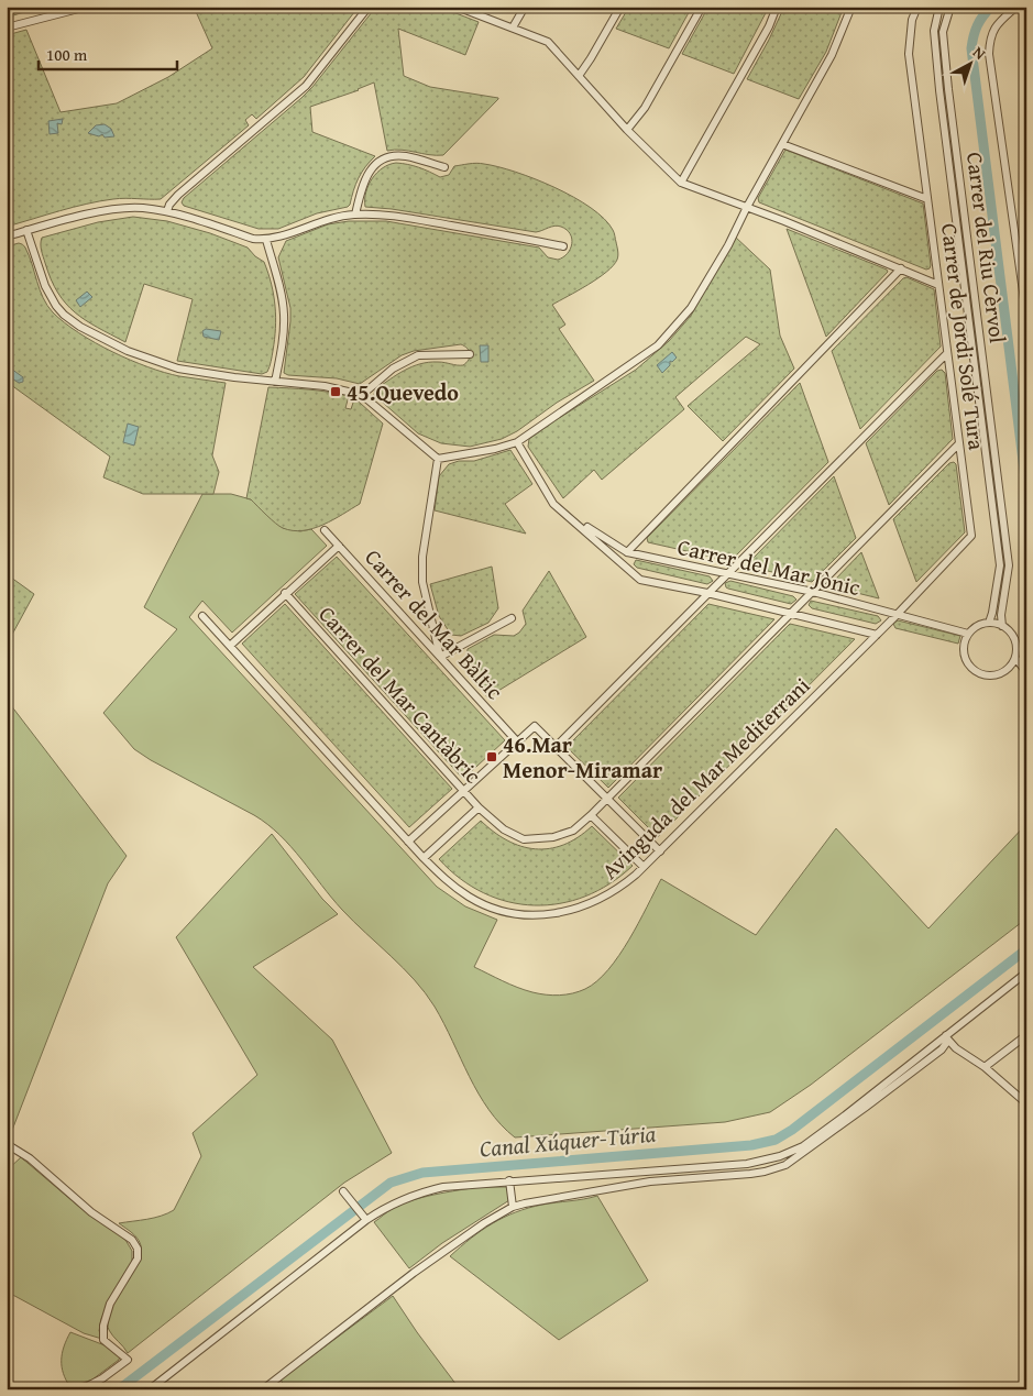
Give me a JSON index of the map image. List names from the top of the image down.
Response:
{
  "streets": {
    "street": [
      "Carrer del Riu Cèrvol",
      "Carrer de Jordi Solé Tura",
      "Carrer del Mar Jònic",
      "Carrer del Mar Bàltic",
      "Carrer del Mar Cantàbric",
      "Avinguda del Mar Mediterrani"
    ]
  },
  "crossings": [
    ["Carrer del Riu Cèrvol", "Carrer del Mar Jònic"],
    ["Carrer de Jordi Solé Tura", "Carrer del Mar Jònic"],
    ["Carrer de Jordi Solé Tura", "Carrer del Mar Cantàbric"],
    ["Carrer de Jordi Solé Tura", "Avinguda del Mar Mediterrani"],
    ["Carrer del Mar Jònic", "Carrer del Mar Cantàbric"],
    ["Carrer del Mar Jònic", "Avinguda del Mar Mediterrani"]
  ],
  "water": ["Canal Xúquer-Túria"],
  "places": {
    "transit": ["45.Quevedo", "46.Mar Menor-Miramar"]
  },
  "scale_bar": "100 m",
  "north": "top right"
}
